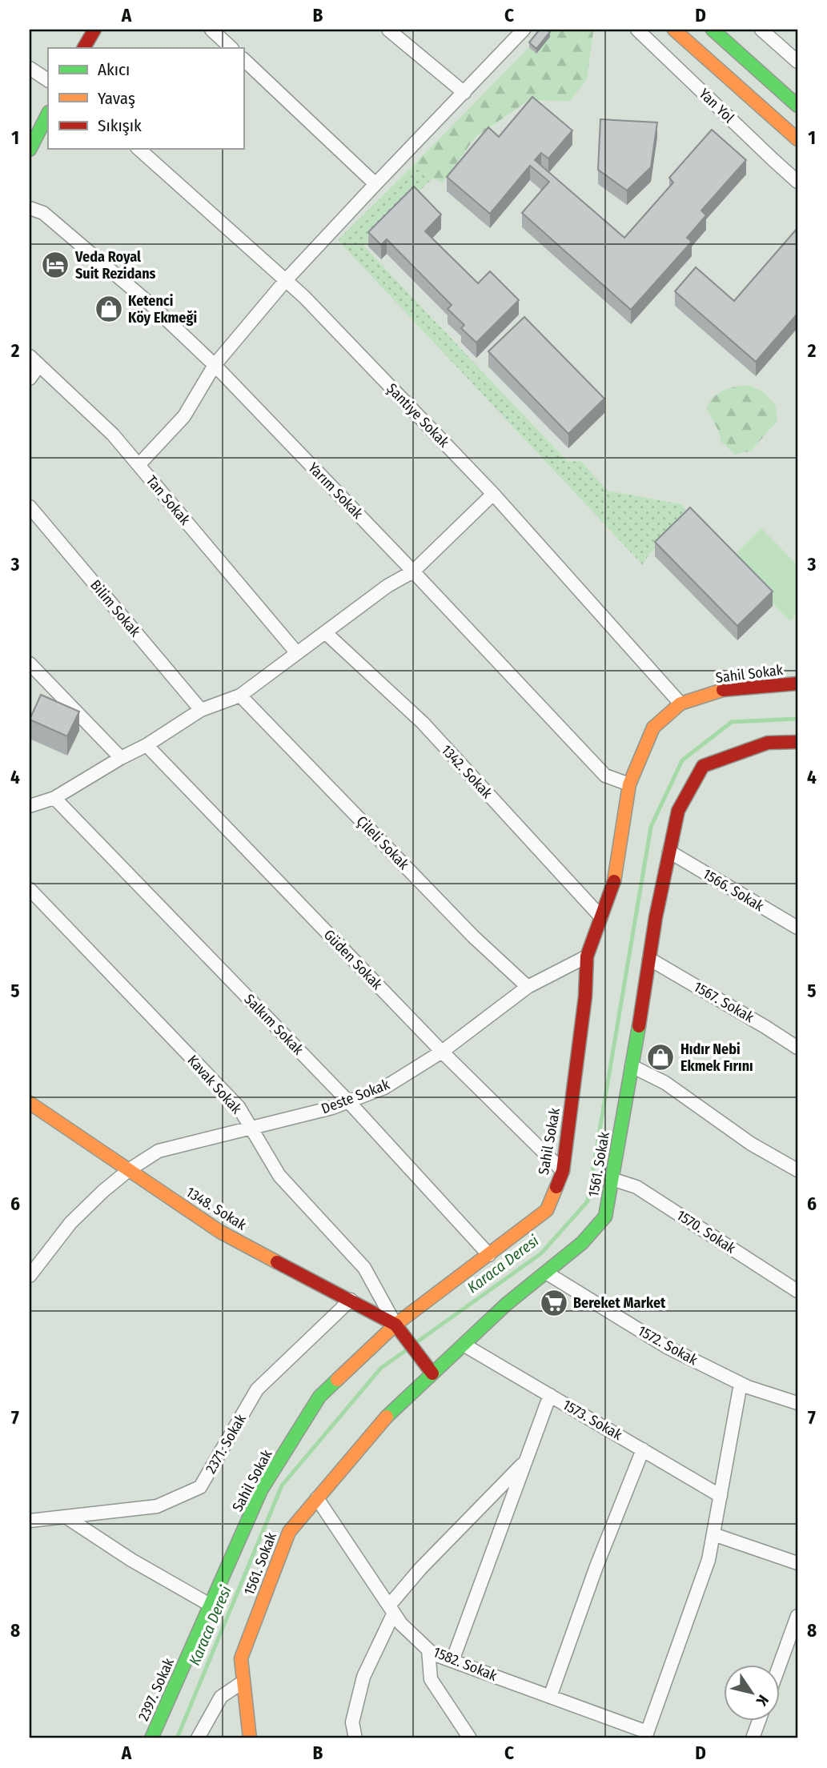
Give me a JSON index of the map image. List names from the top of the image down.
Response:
{
  "streets": {
    "street": [
      "Yan Yol",
      "Şantiye Sokak",
      "Yarım Sokak",
      "Tan Sokak",
      "Bilim Sokak",
      "Sahil Sokak",
      "1342. Sokak",
      "Çileli Sokak",
      "1566. Sokak",
      "Güden Sokak",
      "1567. Sokak",
      "Salkım Sokak",
      "Kavak Sokak",
      "Deste Sokak",
      "1561. Sokak",
      "1348. Sokak",
      "1570. Sokak",
      "1572. Sokak",
      "1573. Sokak",
      "2371. Sokak",
      "1582. Sokak",
      "2397. Sokak"
    ]
  },
  "crossings": [
    ["Şantiye Sokak", "Sahil Sokak"],
    ["Yarım Sokak", "Sahil Sokak"],
    ["Sahil Sokak", "1342. Sokak"],
    ["Sahil Sokak", "Güden Sokak"],
    ["Sahil Sokak", "Salkım Sokak"],
    ["Sahil Sokak", "Kavak Sokak"],
    ["Sahil Sokak", "Deste Sokak"],
    ["Sahil Sokak", "1348. Sokak"],
    ["Sahil Sokak", "2397. Sokak"],
    ["Çileli Sokak", "Deste Sokak"],
    ["1566. Sokak", "1561. Sokak"],
    ["Güden Sokak", "Deste Sokak"],
    ["1567. Sokak", "1561. Sokak"],
    ["Salkım Sokak", "Deste Sokak"],
    ["Kavak Sokak", "Deste Sokak"],
    ["Kavak Sokak", "1348. Sokak"],
    ["Deste Sokak", "1348. Sokak"],
    ["1561. Sokak", "1570. Sokak"],
    ["1561. Sokak", "1572. Sokak"],
    ["1561. Sokak", "1573. Sokak"],
    ["1561. Sokak", "1582. Sokak"],
    ["1348. Sokak", "2371. Sokak"],
    ["1572. Sokak", "1582. Sokak"],
    ["1573. Sokak", "1582. Sokak"]
  ],
  "water": ["Karaca Deresi"],
  "places": {
    "hotel": ["Veda Royal Suit Rezidans"],
    "shop": ["Ketenci Köy Ekmeği", "Hıdır Nebi Ekmek Fırını"],
    "supermarket": ["Bereket Market"]
  },
  "legend": ["Akıcı", "Yavaş", "Sıkışık"],
  "north": "bottom right",
  "grid": {
    "columns": [
      "A",
      "B",
      "C",
      "D"
    ],
    "rows": [
      "1",
      "2",
      "3",
      "4",
      "5",
      "6",
      "7",
      "8"
    ]
  }
}
